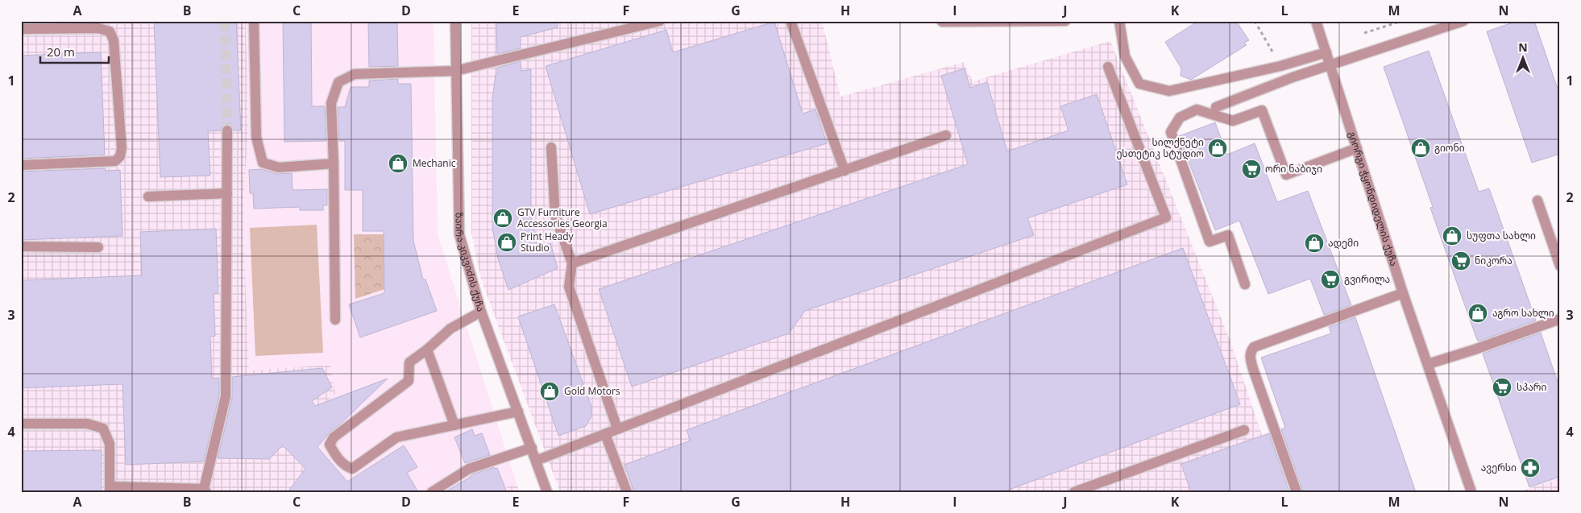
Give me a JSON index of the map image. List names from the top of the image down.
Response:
{
  "streets": {
    "street": ["გიორგი ჭყონდიდელის ქუჩა", "ზაირა კიკვიძის ქუჩა"]
  },
  "places": {
    "shop": [
      "სილქნეტი ესთეტიკ სტუდიო",
      "გიონი",
      "Mechanic",
      "GTV Furniture Аccessories Georgia",
      "სუფთა სახლი",
      "Print Heady Studio",
      "ადემი",
      "აგრო სახლი",
      "Gold Motors"
    ],
    "supermarket": [
      "ორი ნაბიჯი",
      "ნიკორა",
      "გვირილა",
      "სპარი"
    ],
    "pharmacy": ["ავერსი"]
  },
  "scale_bar": "20 m",
  "north": "top",
  "grid": {
    "columns": [
      "A",
      "B",
      "C",
      "D",
      "E",
      "F",
      "G",
      "H",
      "I",
      "J",
      "K",
      "L",
      "M",
      "N"
    ],
    "rows": [
      "1",
      "2",
      "3",
      "4"
    ]
  }
}
